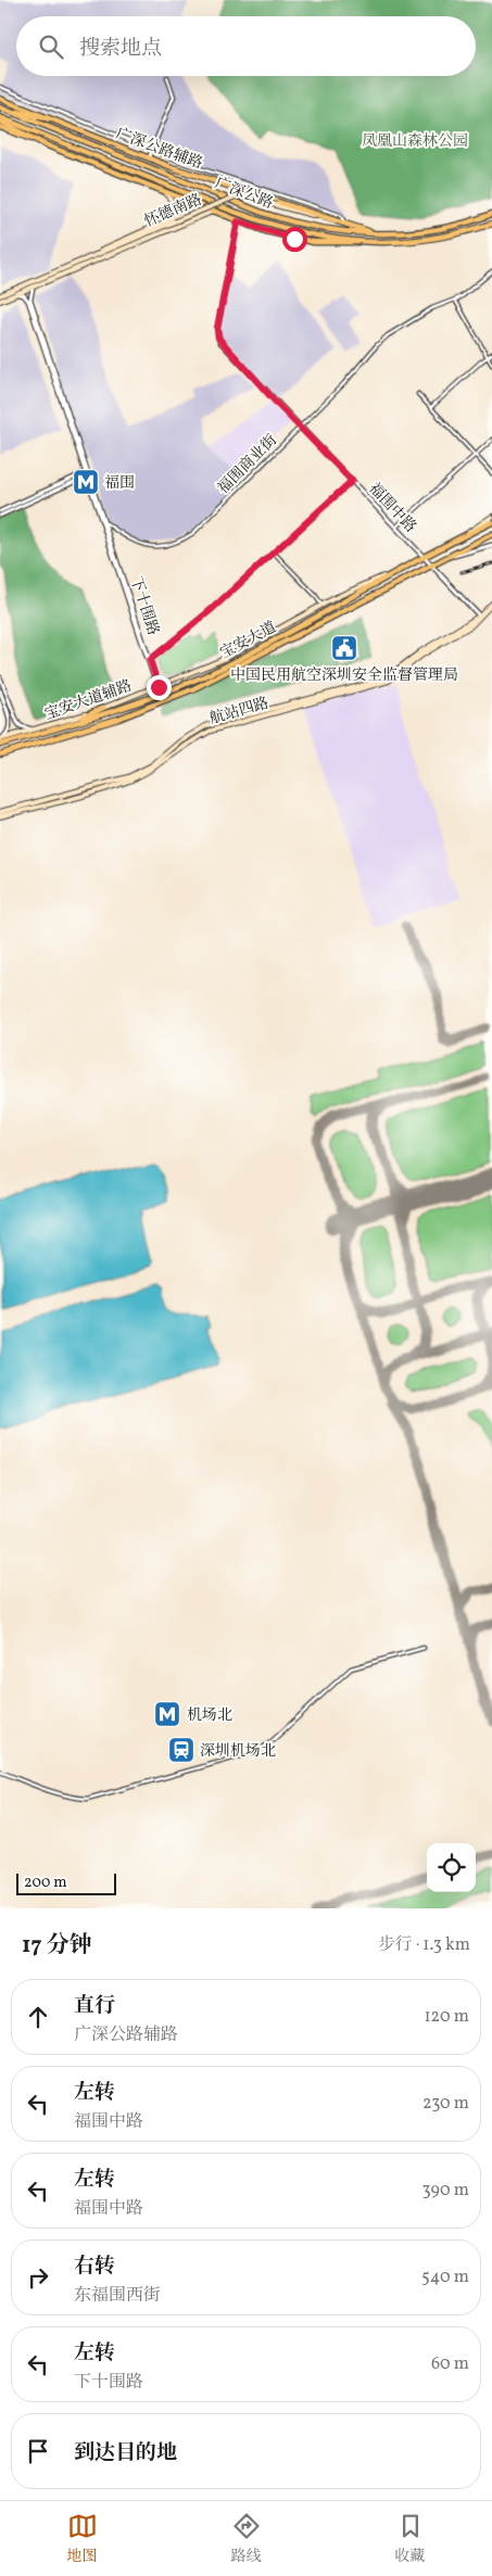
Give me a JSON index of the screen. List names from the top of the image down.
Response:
{
  "streets": {
    "main road": [
      "广深公路辅路",
      "广深公路",
      "怀德南路",
      "宝安大道",
      "宝安大道辅路",
      "航站四路"
    ],
    "street": ["福围商业街", "福围中路", "下十围路"]
  },
  "crossings": [
    ["广深公路辅路", "广深公路"],
    ["广深公路辅路", "怀德南路"],
    ["怀德南路", "下十围路"],
    ["福围商业街", "福围中路"],
    ["福围商业街", "下十围路"],
    ["福围中路", "宝安大道"],
    ["福围中路", "航站四路"],
    ["下十围路", "宝安大道"],
    ["下十围路", "宝安大道辅路"],
    ["宝安大道", "宝安大道辅路"]
  ],
  "parks": ["凤凰山森林公园"],
  "places": {
    "metro station": ["福围", "机场北"],
    "public building": ["中国民用航空深圳安全监督管理局"],
    "station": ["深圳机场北"]
  },
  "scale_bar": "200 m",
  "page": {
    "search": "搜索地点",
    "scale": "200 m",
    "heading": ["17 分钟", "步行 · 1.3 km"],
    "list": [
      ["直行", "广深公路辅路", "120 m"],
      ["左转", "福围中路", "230 m"],
      ["左转", "福围中路", "390 m"],
      ["右转", "东福围西街", "540 m"],
      ["左转", "下十围路", "60 m"],
      "到达目的地"
    ],
    "nav": ["地图", "路线", "收藏"]
  }
}
